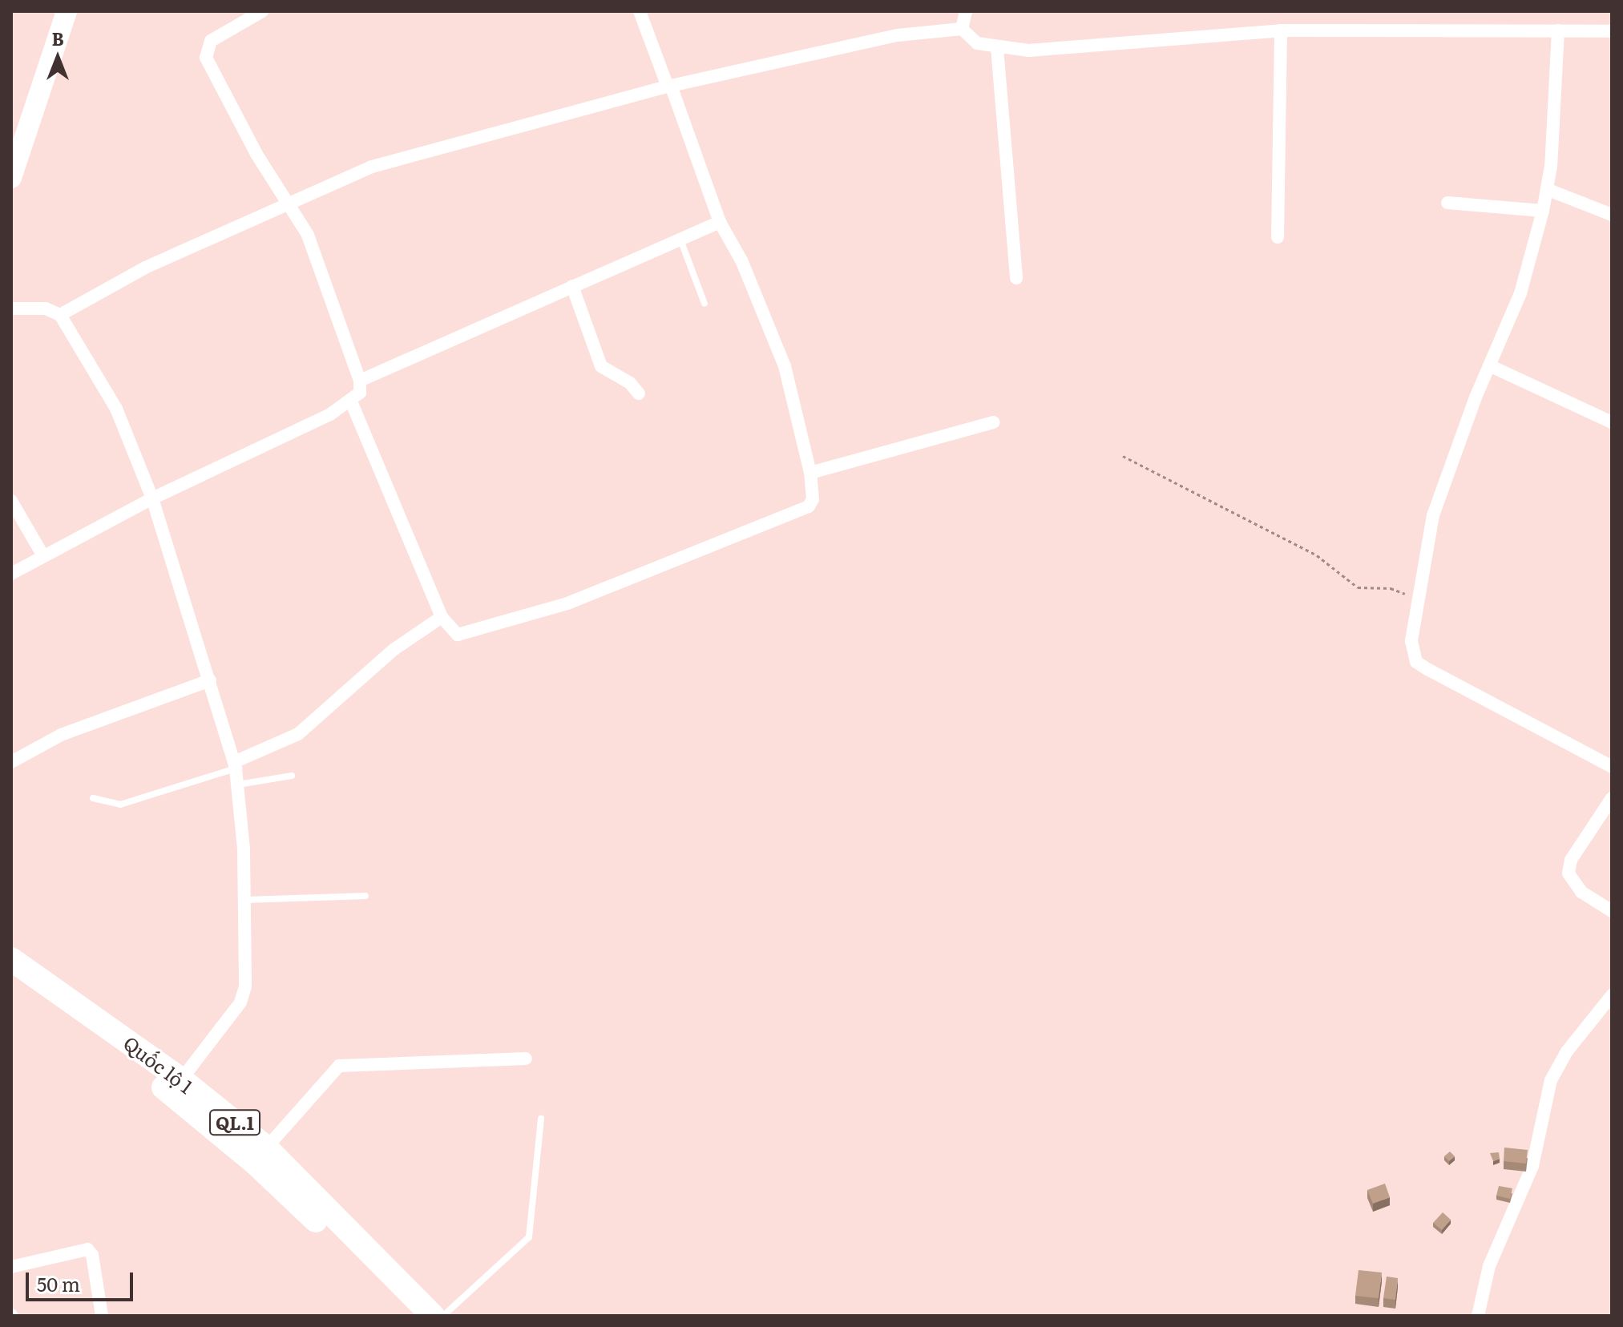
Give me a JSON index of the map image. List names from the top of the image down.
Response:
{
  "streets": {
    "highway": ["Quốc lộ 1", "QL.1"]
  },
  "scale_bar": "50 m",
  "north": "top"
}
